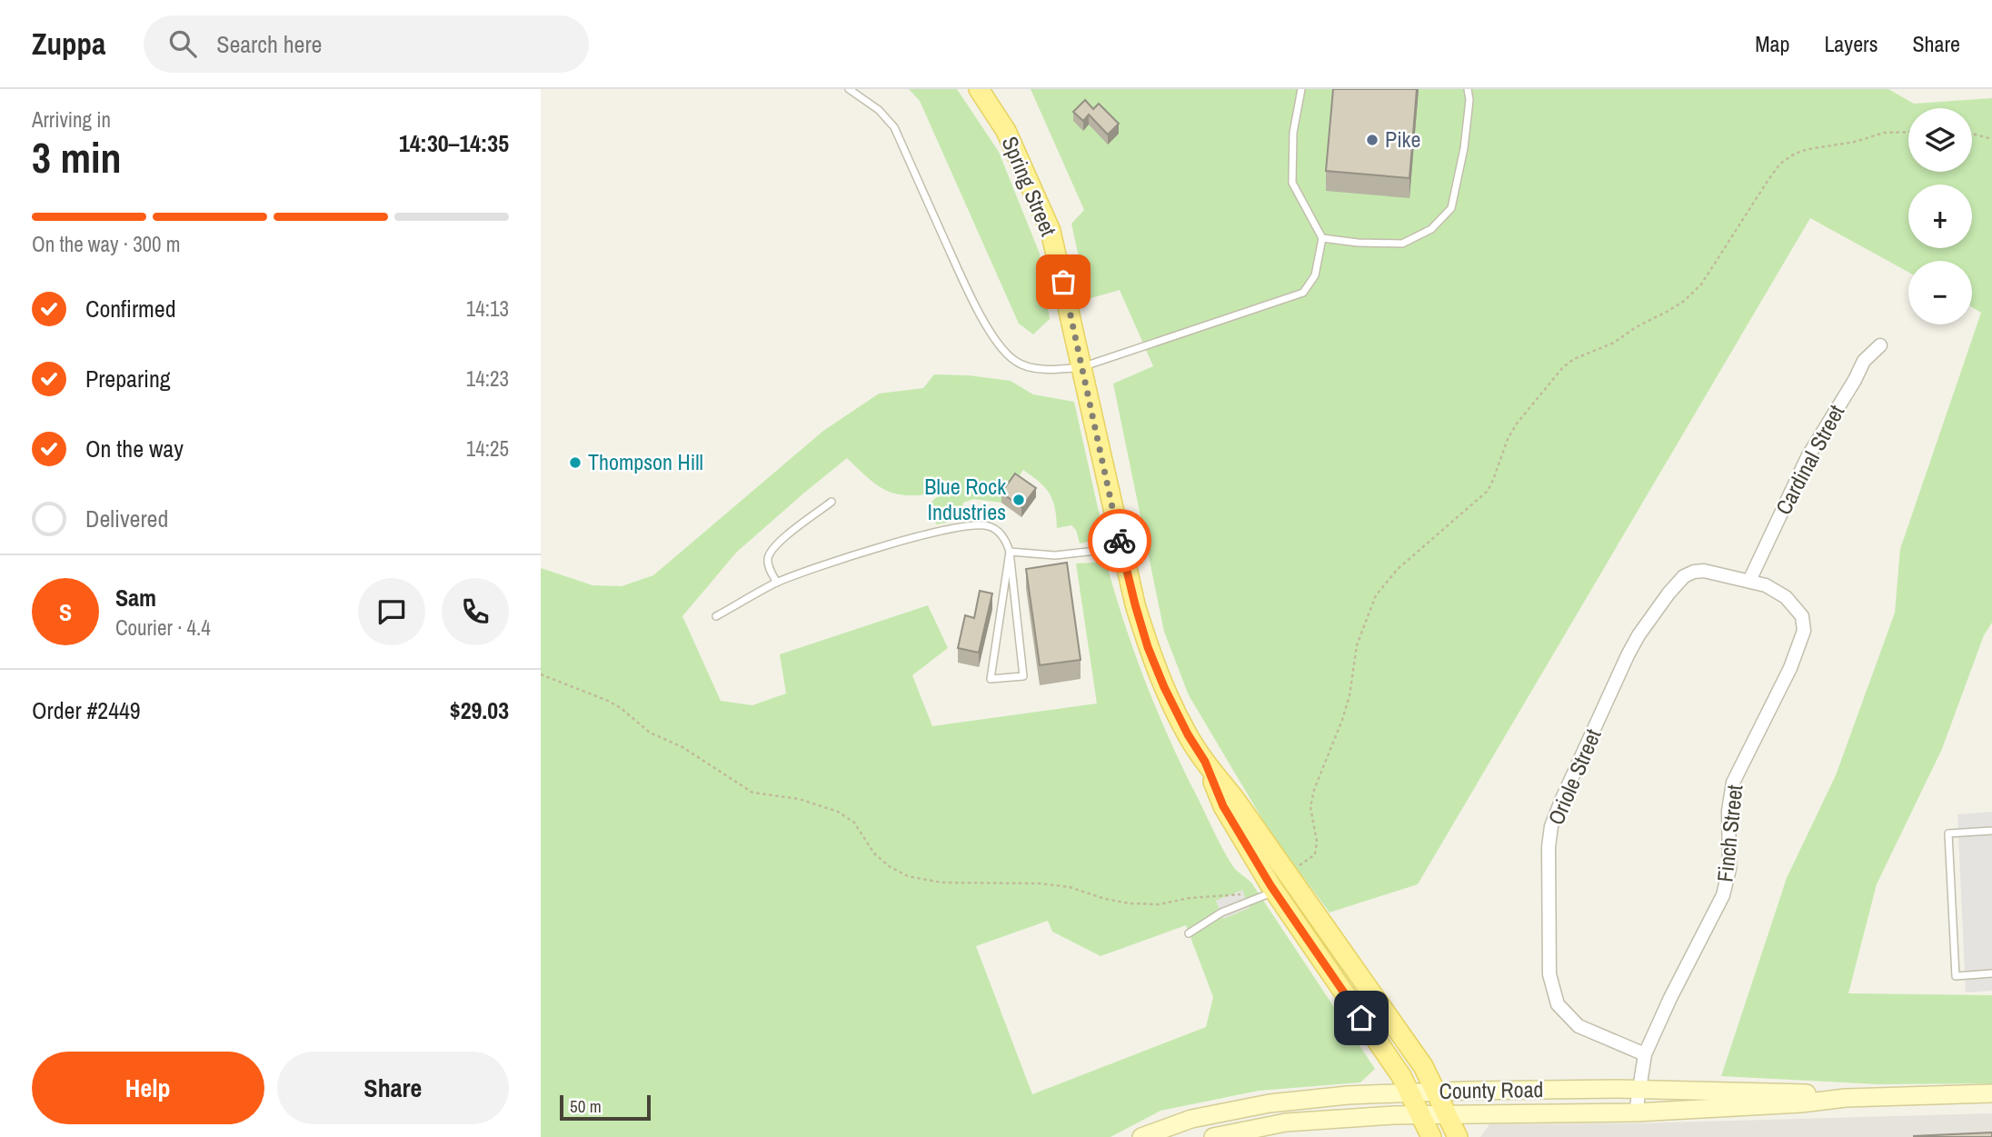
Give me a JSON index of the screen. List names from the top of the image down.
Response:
{
  "streets": {
    "main road": ["Spring Street", "County Road"],
    "street": ["Cardinal Street", "Oriole Street", "Finch Street"]
  },
  "crossings": [
    ["Spring Street", "County Road"],
    ["Cardinal Street", "Oriole Street"],
    ["Cardinal Street", "Finch Street"],
    ["Oriole Street", "Finch Street"],
    ["Finch Street", "County Road"]
  ],
  "places": ["Pike", "Thompson Hill", "Blue Rock Industries"],
  "scale_bar": "50 m",
  "page": {
    "header": "Zuppa",
    "search": "Search here",
    "nav": ["Map", "Layers", "Share"],
    "heading": ["3 min", "Arriving in", "14:30–14:35"],
    "panel": [
      "Sam",
      "Courier · 4.4",
      "Order #2449",
      "$29.03"
    ],
    "map_buttons": ["+", "−"],
    "bar": "On the way · 300 m",
    "list": [
      ["Confirmed", "14:13"],
      ["Preparing", "14:23"],
      ["On the way", "14:25"],
      "Delivered"
    ],
    "round": "S",
    "buttons": ["Help", "Share"],
    "scale": "50 m"
  }
}
